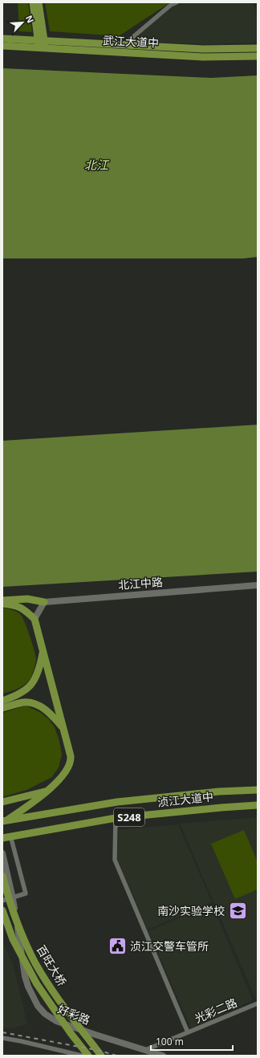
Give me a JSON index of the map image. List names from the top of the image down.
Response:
{
  "streets": {
    "main road": [
      "武江大道中",
      "浈江大道中",
      "S248",
      "百旺大桥"
    ],
    "street": ["北江中路", "光彩二路", "好彩路"]
  },
  "crossings": [
    ["光彩二路", "好彩路"]
  ],
  "water": ["北江"],
  "places": {
    "school or university": ["南沙实验学校"],
    "public building": ["浈江交警车管所"]
  },
  "scale_bar": "100 m",
  "north": "top right"
}
